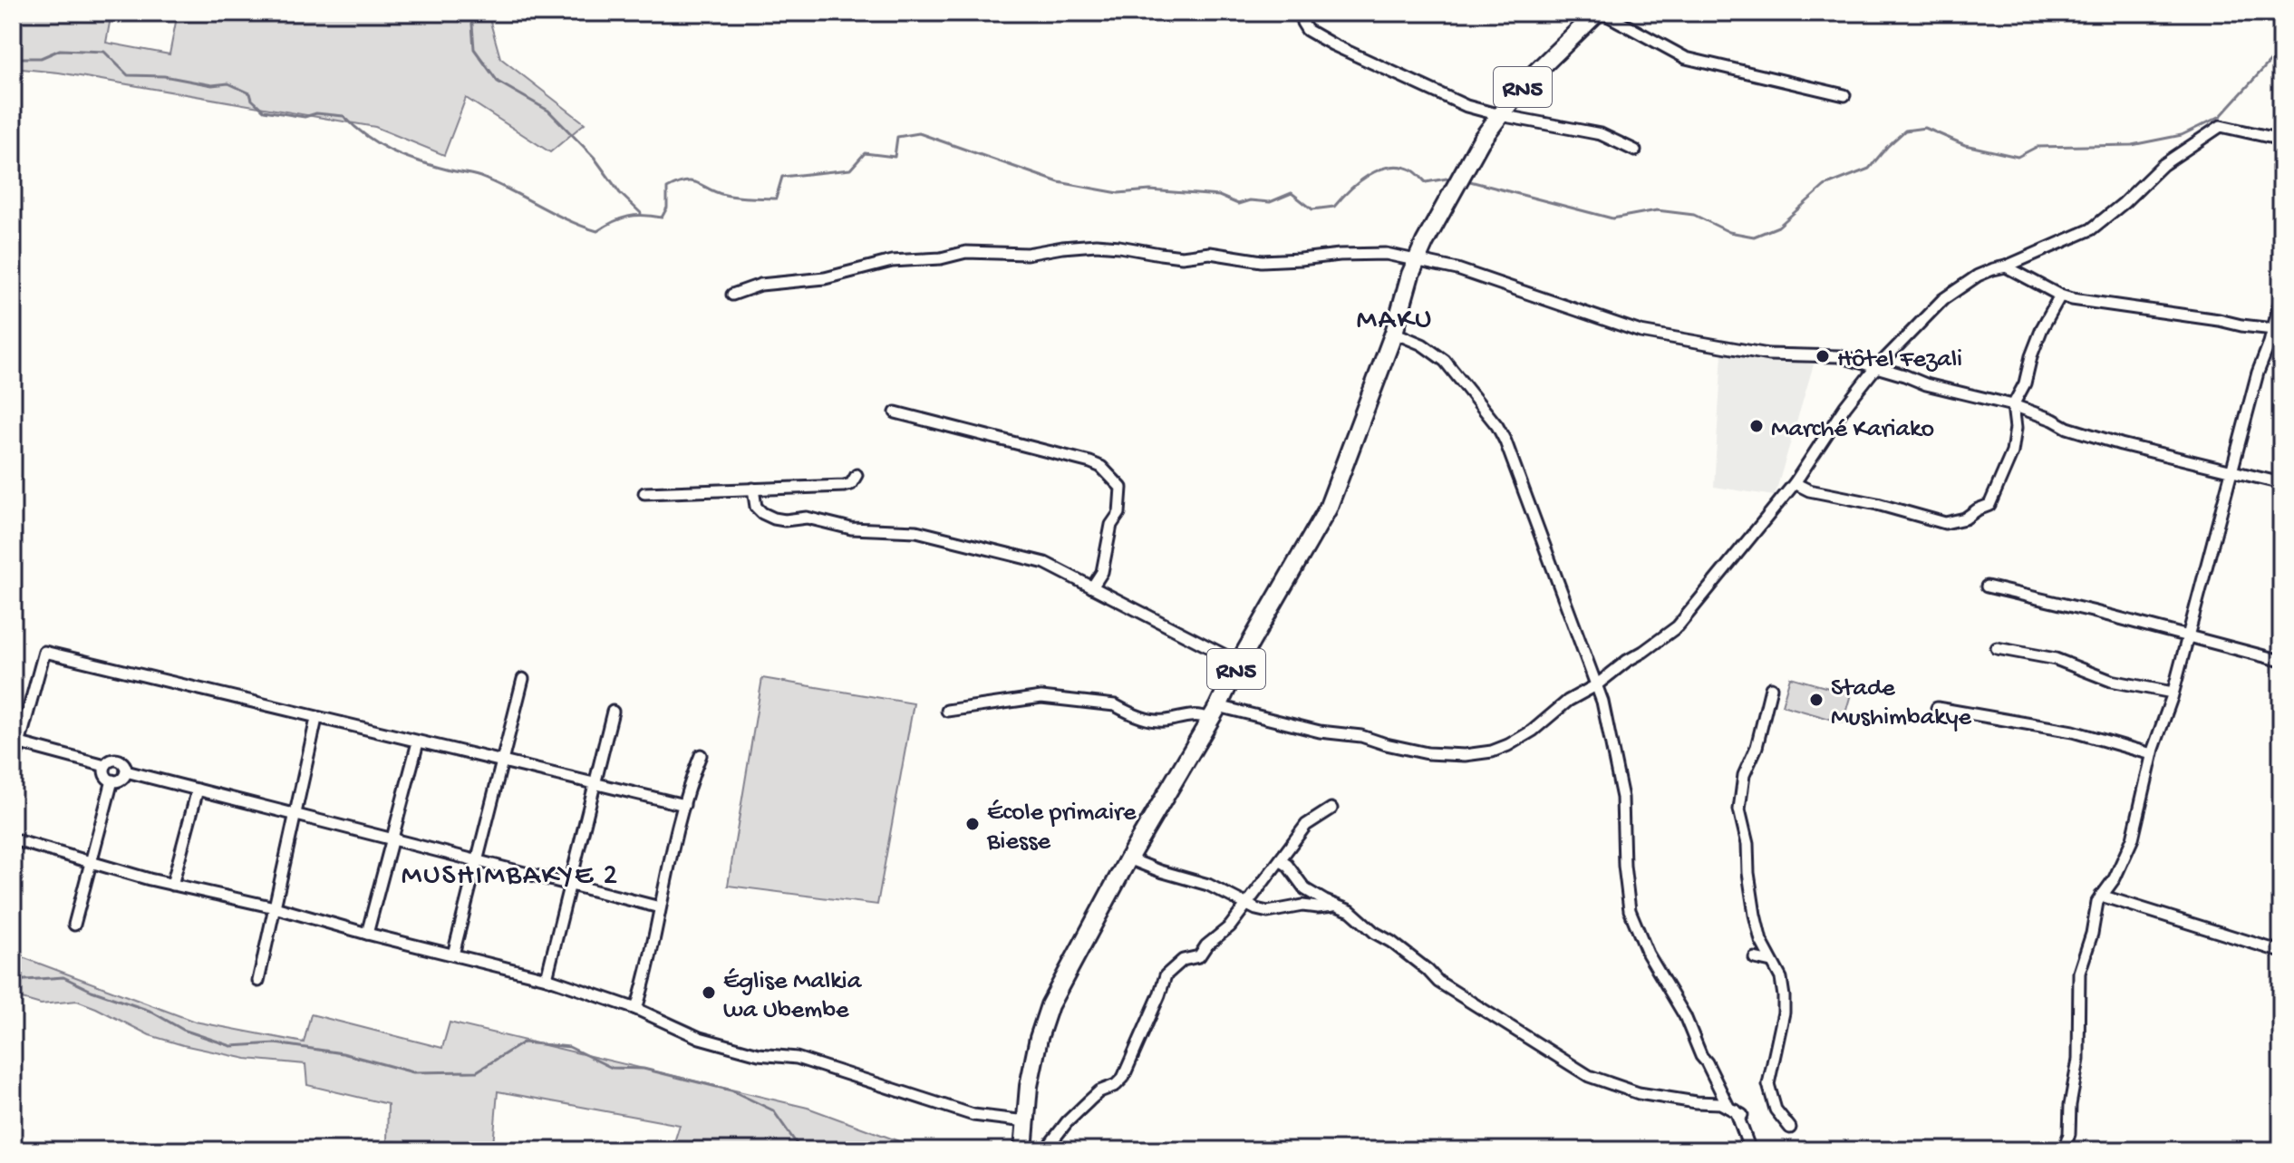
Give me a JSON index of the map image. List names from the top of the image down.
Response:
{
  "streets": {
    "highway": ["RN5"]
  },
  "districts": ["MAKU", "MUSHIMBAKYE 2"],
  "places": [
    "Hôtel Fezali",
    "Marché Kariako",
    "Stade Mushimbakye",
    "École primaire Biesse",
    "Église Malkia wa Ubembe"
  ]
}
